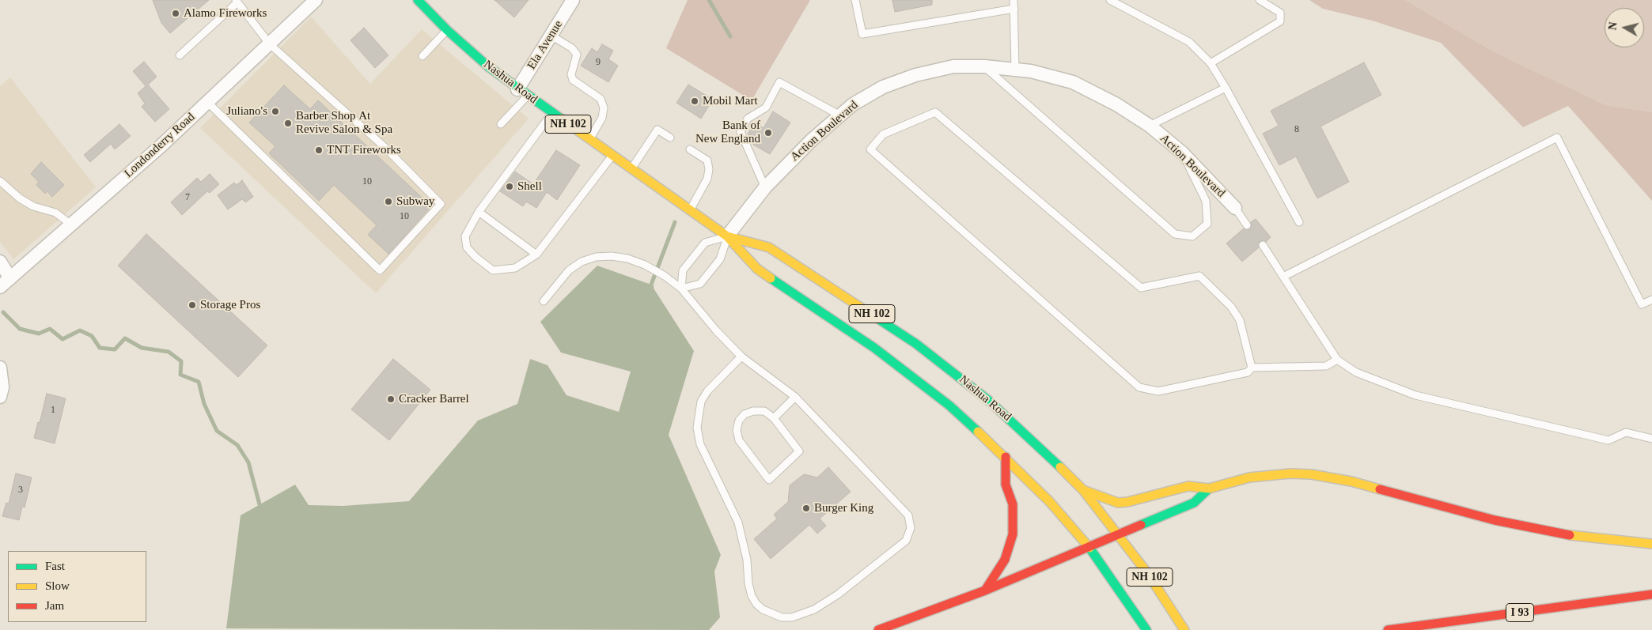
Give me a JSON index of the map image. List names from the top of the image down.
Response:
{
  "streets": {
    "main road": ["Nashua Road", "NH 102", "I 93"],
    "street": ["Ela Avenue", "Action Boulevard", "Londonderry Road"]
  },
  "crossings": [
    ["Ela Avenue", "Nashua Road"],
    ["Nashua Road", "Action Boulevard"]
  ],
  "places": [
    "Alamo Fireworks",
    "Mobil Mart",
    "Juliano's",
    "Barber Shop At Revive Salon & Spa",
    "Bank of New England",
    "TNT Fireworks",
    "Shell",
    "Subway",
    "Storage Pros",
    "Cracker Barrel",
    "Burger King"
  ],
  "house_numbers": [
    "9",
    "8",
    "10",
    "7",
    "10",
    "1",
    "3"
  ],
  "legend": ["Fast", "Slow", "Jam"],
  "north": "left"
}
